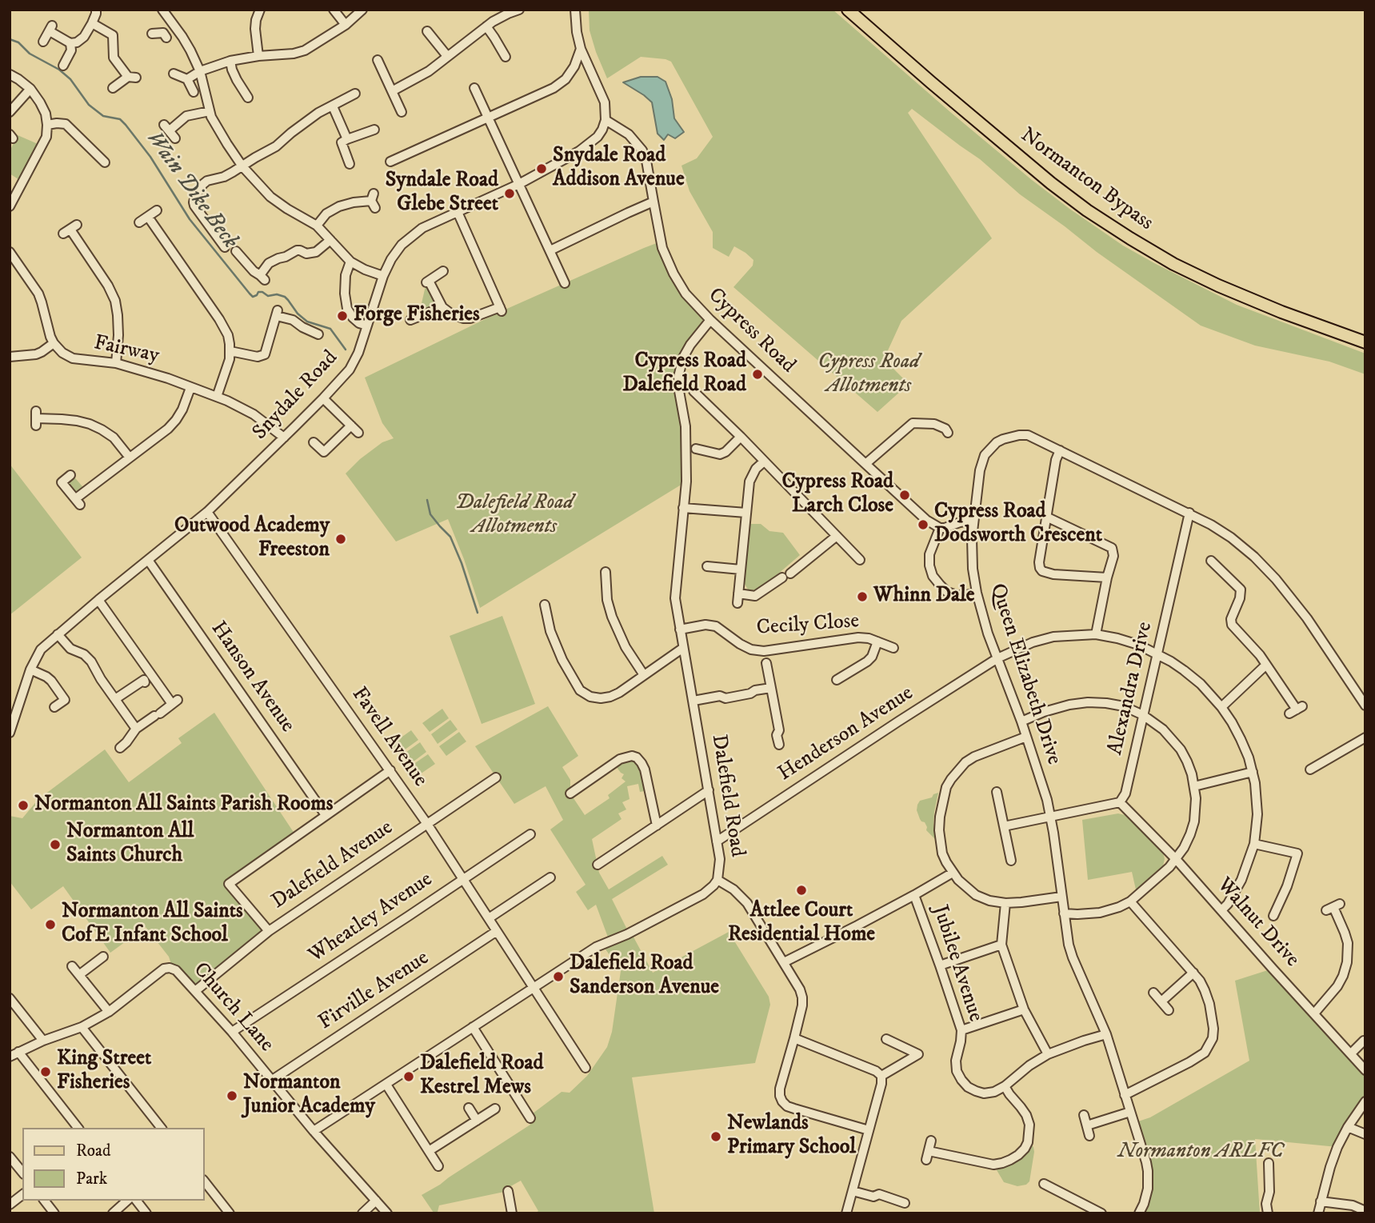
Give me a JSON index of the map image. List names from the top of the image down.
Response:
{
  "streets": {
    "main road": ["Normanton Bypass"],
    "street": [
      "Cypress Road",
      "Fairway",
      "Snydale Road",
      "Cecily Close",
      "Queen Elizabeth Drive",
      "Hanson Avenue",
      "Alexandra Drive",
      "Henderson Avenue",
      "Favell Avenue",
      "Dalefield Road",
      "Dalefield Avenue",
      "Wheatley Avenue",
      "Walnut Drive",
      "Jubilee Avenue",
      "Firville Avenue",
      "Church Lane"
    ]
  },
  "crossings": [
    ["Cypress Road", "Snydale Road"],
    ["Cypress Road", "Dalefield Road"],
    ["Fairway", "Snydale Road"],
    ["Snydale Road", "Hanson Avenue"],
    ["Snydale Road", "Favell Avenue"],
    ["Cecily Close", "Dalefield Road"],
    ["Queen Elizabeth Drive", "Alexandra Drive"],
    ["Queen Elizabeth Drive", "Henderson Avenue"],
    ["Queen Elizabeth Drive", "Jubilee Avenue"],
    ["Alexandra Drive", "Henderson Avenue"],
    ["Alexandra Drive", "Walnut Drive"],
    ["Henderson Avenue", "Dalefield Road"],
    ["Henderson Avenue", "Walnut Drive"],
    ["Favell Avenue", "Dalefield Road"],
    ["Favell Avenue", "Dalefield Avenue"],
    ["Favell Avenue", "Wheatley Avenue"],
    ["Favell Avenue", "Firville Avenue"],
    ["Dalefield Road", "Church Lane"],
    ["Dalefield Avenue", "Church Lane"],
    ["Wheatley Avenue", "Church Lane"],
    ["Firville Avenue", "Church Lane"]
  ],
  "water": ["Wain Dike Beck"],
  "parks": ["Cypress Road Allotments", "Dalefield Road Allotments", "Normanton ARLFC"],
  "places": [
    "Snydale Road Addison Avenue",
    "Syndale Road Glebe Street",
    "Forge Fisheries",
    "Cypress Road Dalefield Road",
    "Cypress Road Larch Close",
    "Cypress Road Dodsworth Crescent",
    "Outwood Academy Freeston",
    "Whinn Dale",
    "Normanton All Saints Parish Rooms",
    "Normanton All Saints Church",
    "Attlee Court Residential Home",
    "Normanton All Saints CofE Infant School",
    "Dalefield Road Sanderson Avenue",
    "King Street Fisheries",
    "Dalefield Road Kestrel Mews",
    "Normanton Junior Academy",
    "Newlands Primary School"
  ],
  "legend": ["Road", "Park"]
}
